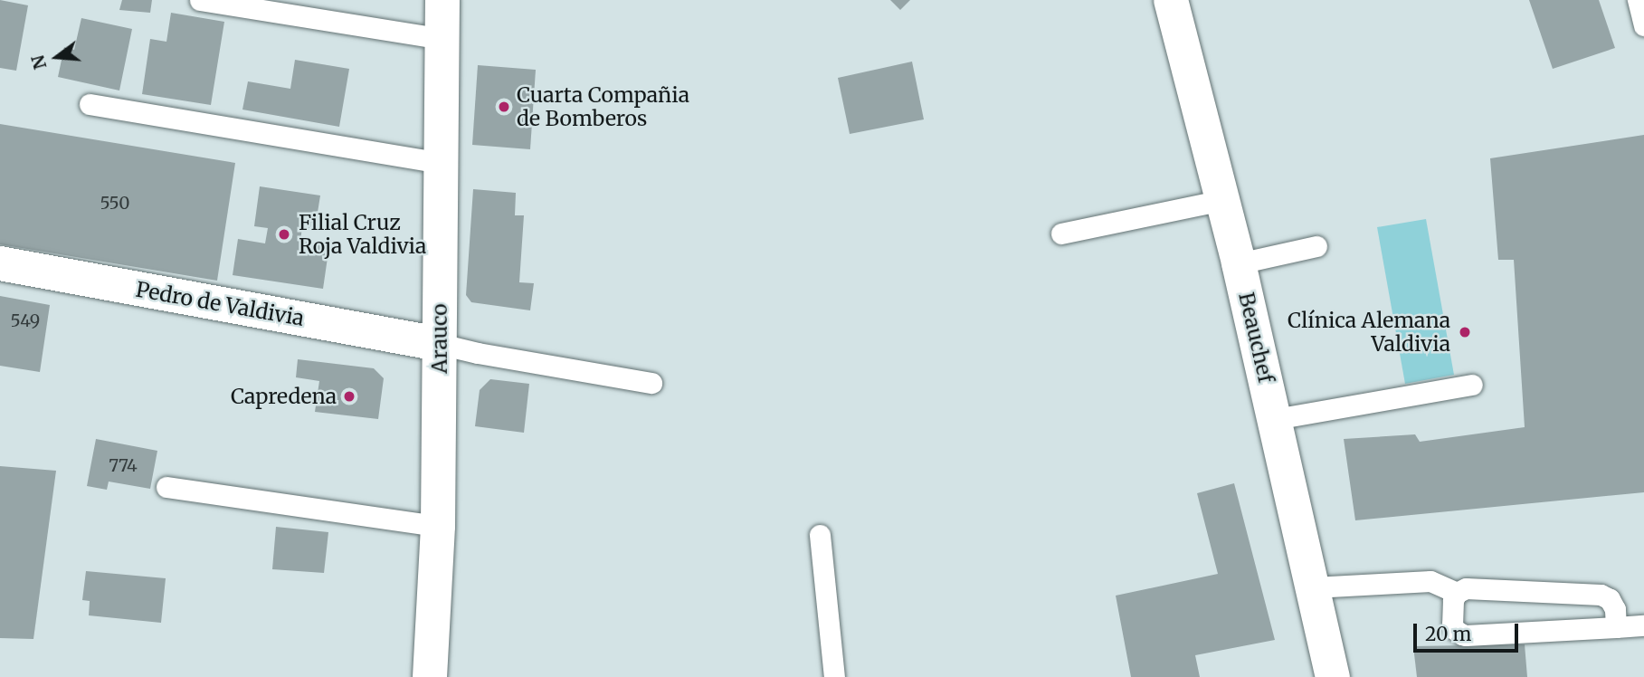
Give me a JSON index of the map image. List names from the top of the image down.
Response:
{
  "streets": {
    "street": ["Pedro de Valdivia", "Beauchef", "Arauco"]
  },
  "crossings": [
    ["Pedro de Valdivia", "Arauco"]
  ],
  "places": [
    "Cuarta Compañia de Bomberos",
    "Filial Cruz Roja Valdivia",
    "Clínica Alemana Valdivia",
    "Capredena"
  ],
  "house_numbers": ["550", "549", "774"],
  "scale_bar": "20 m",
  "north": "left"
}
